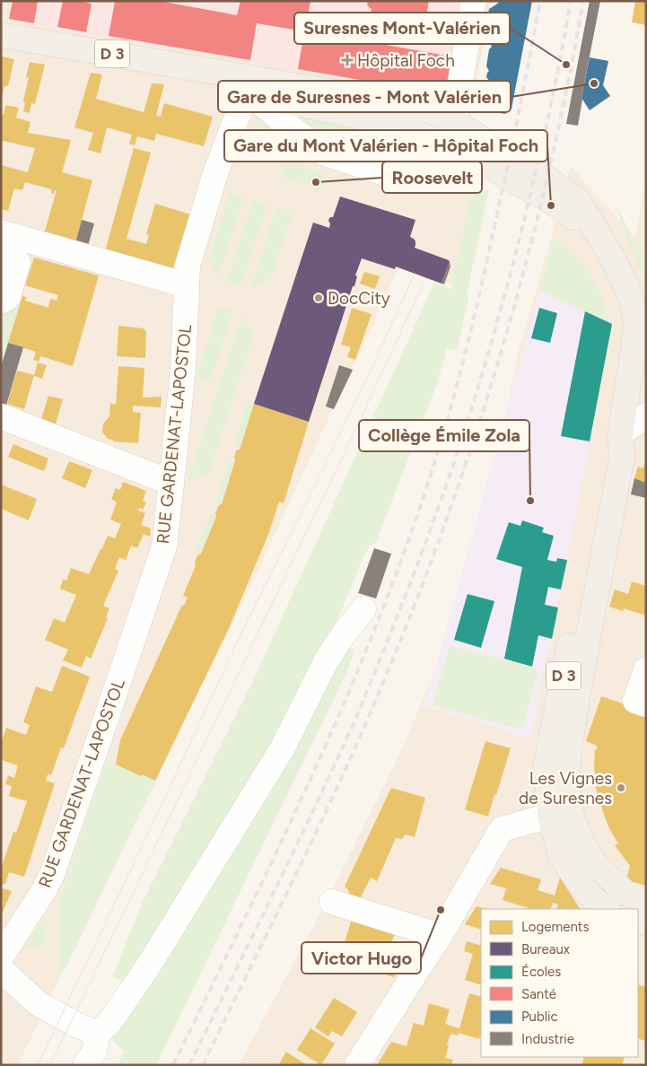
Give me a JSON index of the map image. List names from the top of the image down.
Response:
{
  "streets": {
    "main road": ["D 3"],
    "street": ["RUE GARDENAT-LAPOSTOL"]
  },
  "crossings": [
    ["D 3", "RUE GARDENAT-LAPOSTOL"]
  ],
  "places": {
    "health": ["Hôpital Foch"],
    "other": [
      "Suresnes Mont-Valérien",
      "Gare de Suresnes - Mont Valérien",
      "Roosevelt",
      "Gare du Mont Valérien - Hôpital Foch",
      "DocCity",
      "Collège Émile Zola",
      "Les Vignes de Suresnes",
      "Victor Hugo"
    ]
  },
  "legend": [
    "Logements",
    "Bureaux",
    "Écoles",
    "Santé",
    "Public",
    "Industrie"
  ]
}
